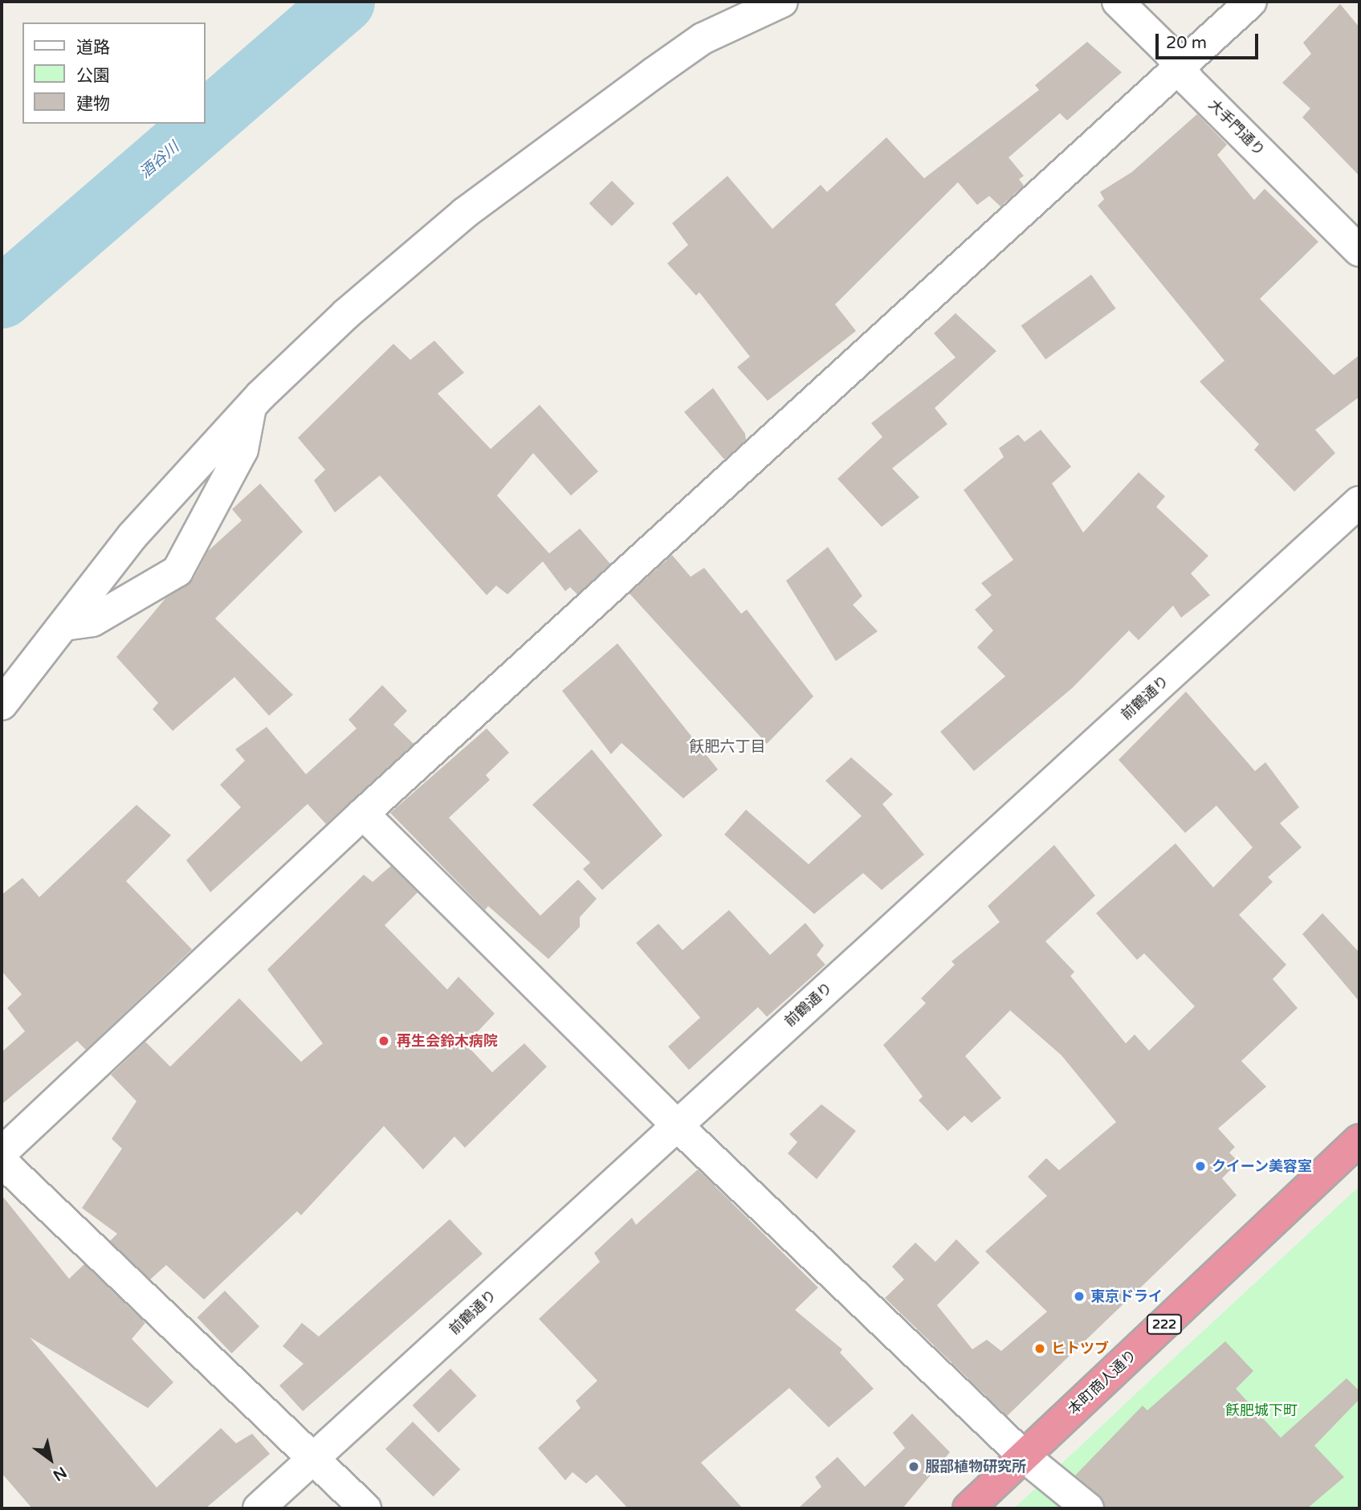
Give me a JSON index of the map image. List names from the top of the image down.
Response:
{
  "streets": {
    "highway": ["222", "本町商人通り"],
    "street": ["大手門通り", "前鶴通り"]
  },
  "districts": ["飫肥六丁目"],
  "water": ["酒谷川"],
  "parks": ["飫肥城下町"],
  "places": [
    "再生会鈴木病院",
    "クイーン美容室",
    "東京ドライ",
    "ヒトツブ",
    "服部植物研究所"
  ],
  "legend": ["道路", "公園", "建物"],
  "scale_bar": "20 m",
  "north": "bottom right"
}
